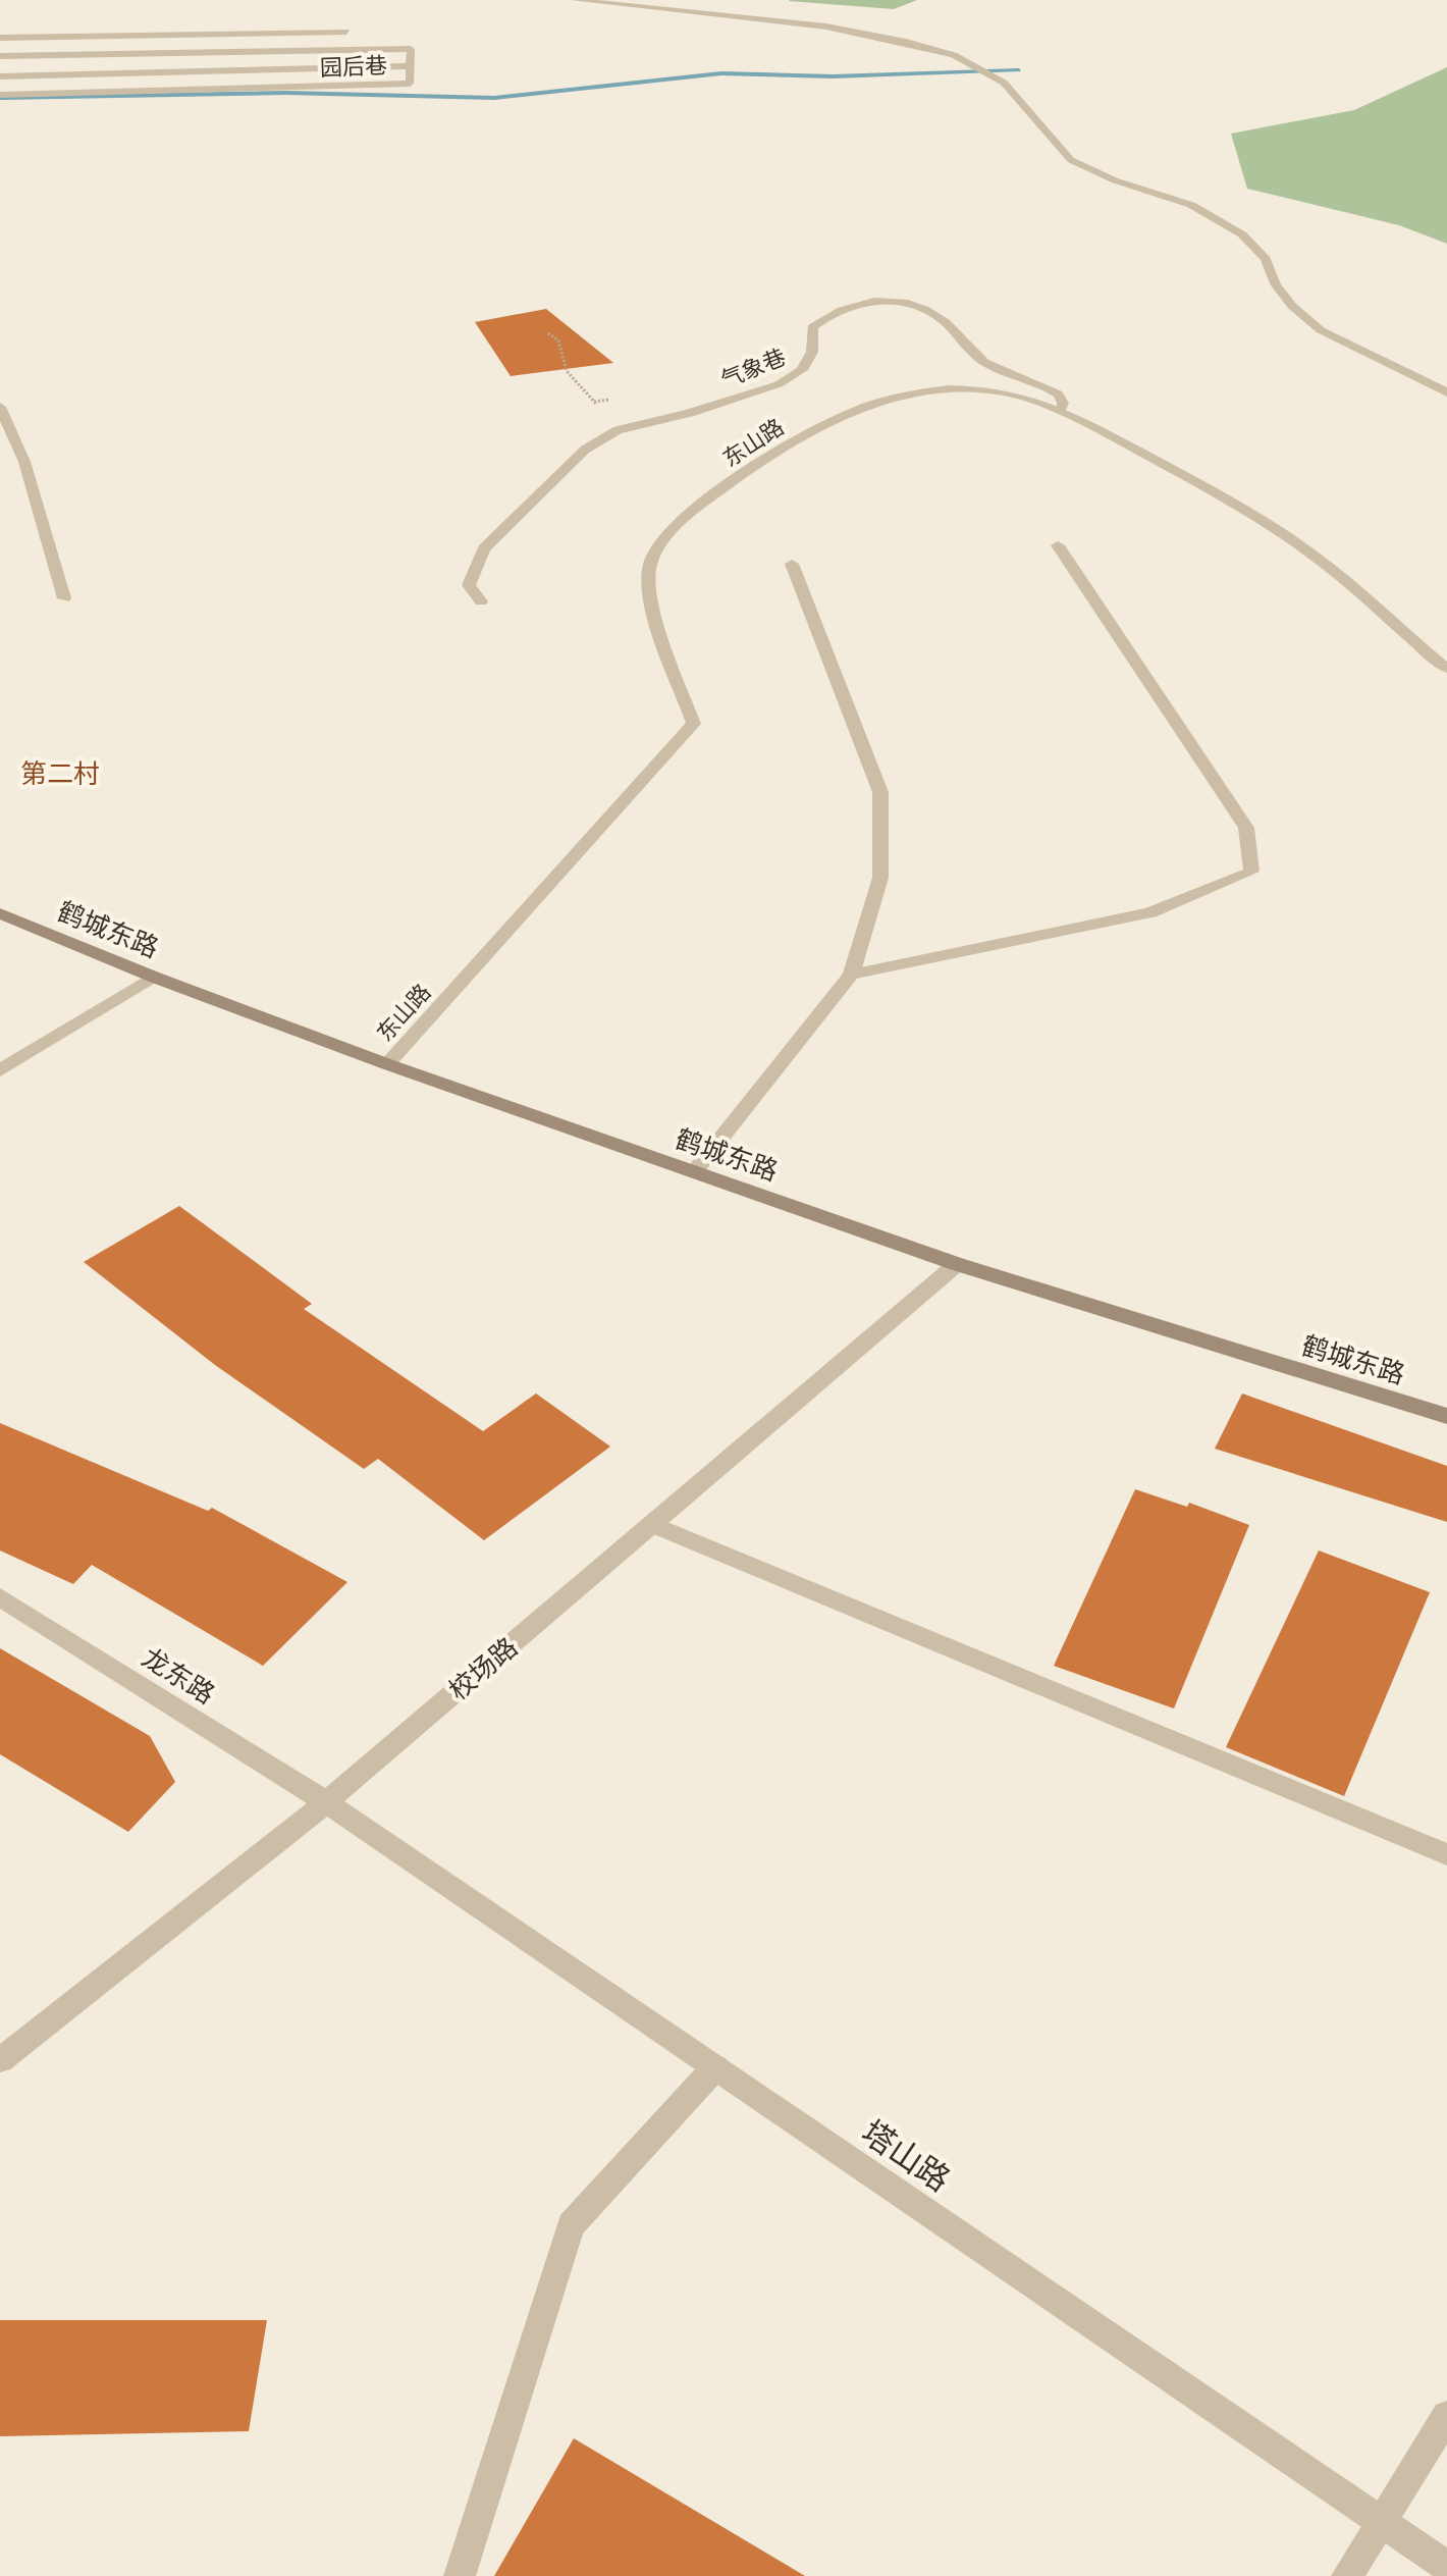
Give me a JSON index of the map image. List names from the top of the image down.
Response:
{
  "streets": {
    "street": [
      "园后巷",
      "气象巷",
      "东山路",
      "鹤城东路",
      "校场路",
      "龙东路",
      "塔山路"
    ]
  },
  "crossings": [
    ["气象巷", "东山路"],
    ["东山路", "鹤城东路"],
    ["鹤城东路", "校场路"],
    ["校场路", "龙东路"],
    ["校场路", "塔山路"],
    ["龙东路", "塔山路"]
  ],
  "districts": ["第二村"]
}
